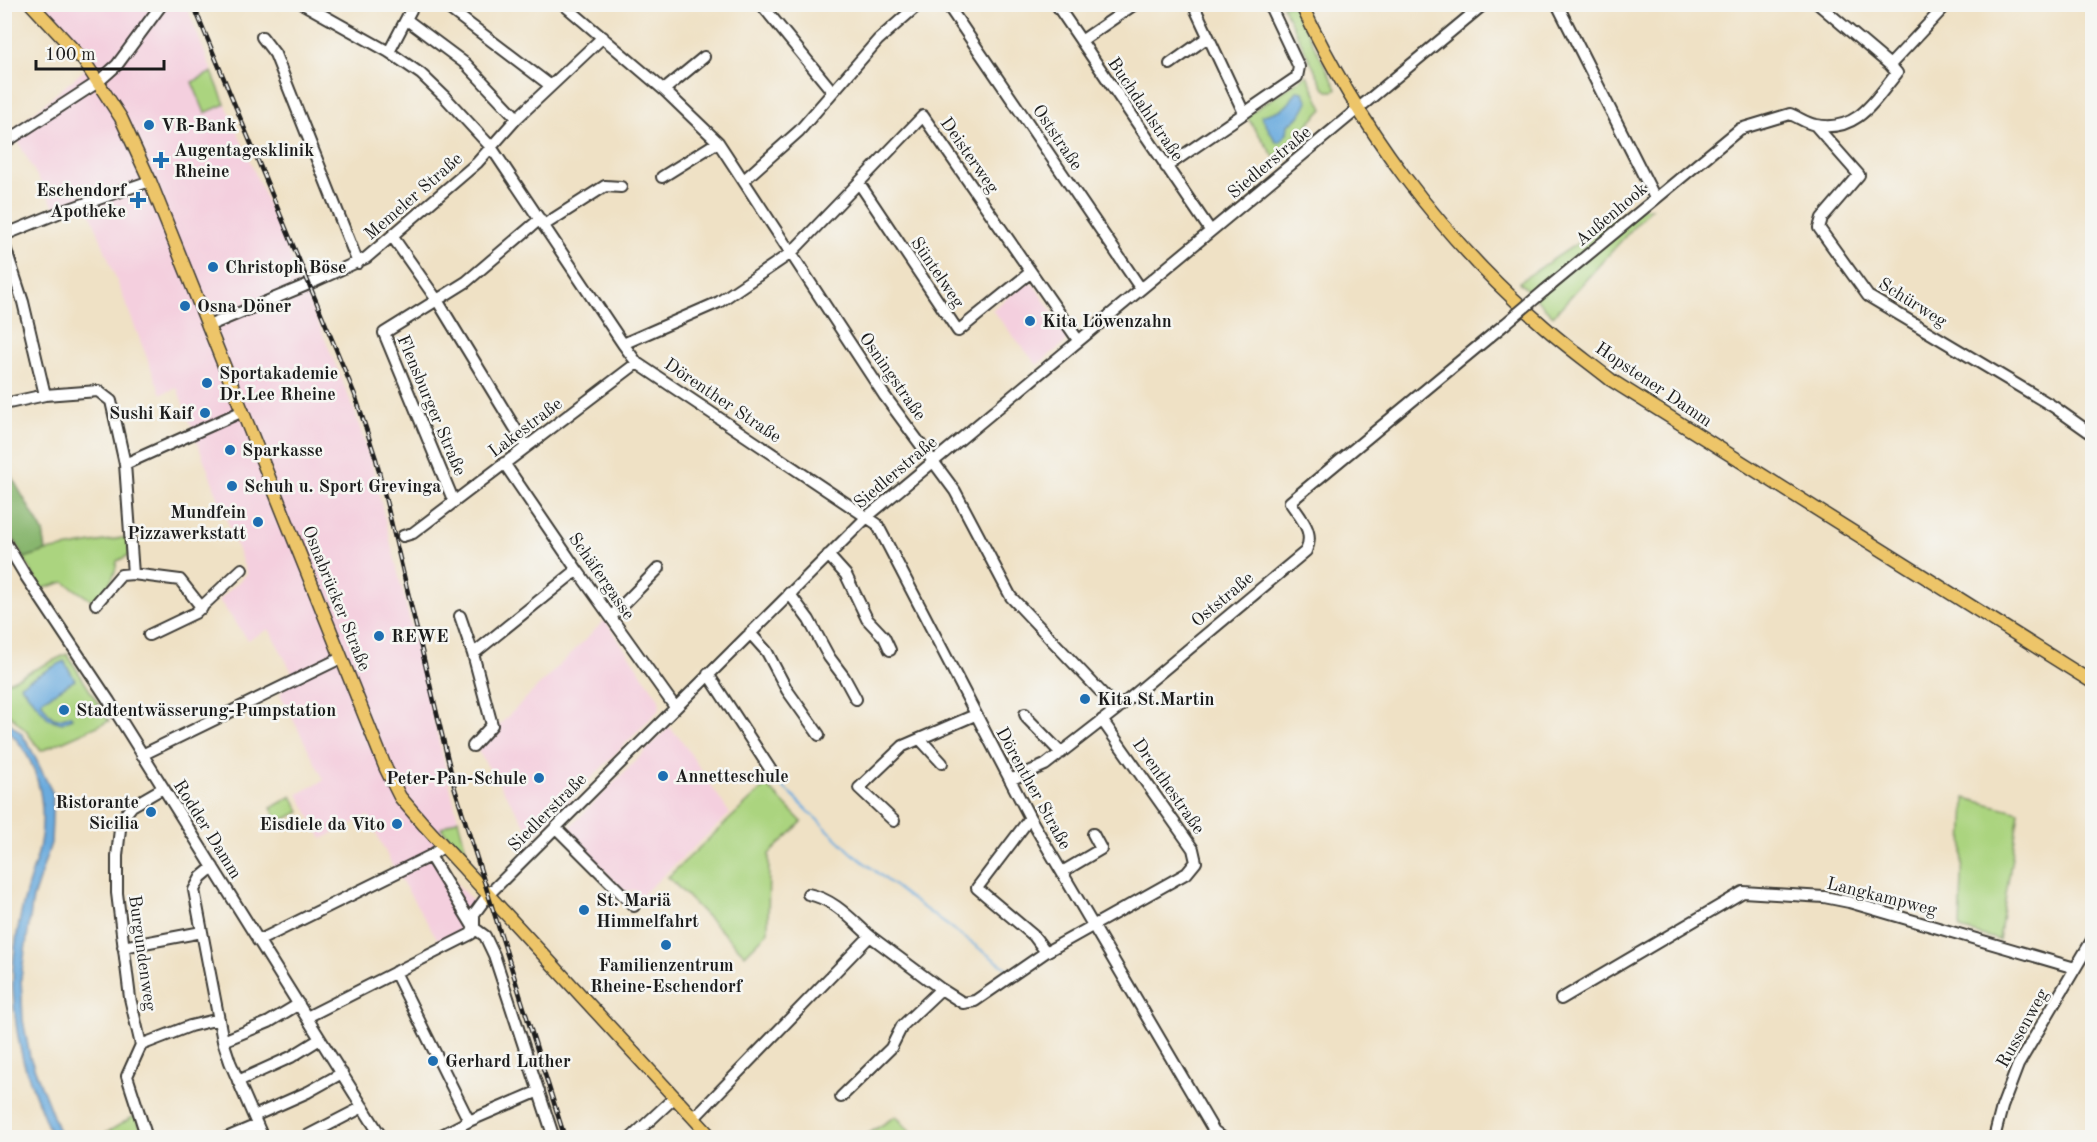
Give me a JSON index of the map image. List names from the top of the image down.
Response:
{
  "streets": {
    "main road": ["Hopstener Damm", "Osnabrücker Straße"],
    "street": [
      "Buchdahlstraße",
      "Oststraße",
      "Deisterweg",
      "Siedlerstraße",
      "Memeler Straße",
      "Außenhook",
      "Süntelweg",
      "Schürweg",
      "Osningstraße",
      "Dörenther Straße",
      "Flensburger Straße",
      "Lakestraße",
      "Schäfergasse",
      "Drenthestraße",
      "Rodder Damm",
      "Langkampweg",
      "Burgundenweg",
      "Russenweg"
    ]
  },
  "crossings": [
    ["Buchdahlstraße", "Siedlerstraße"],
    ["Oststraße", "Siedlerstraße"],
    ["Oststraße", "Außenhook"],
    ["Oststraße", "Osningstraße"],
    ["Deisterweg", "Siedlerstraße"],
    ["Deisterweg", "Süntelweg"],
    ["Deisterweg", "Osningstraße"],
    ["Siedlerstraße", "Osningstraße"],
    ["Siedlerstraße", "Hopstener Damm"],
    ["Siedlerstraße", "Dörenther Straße"],
    ["Siedlerstraße", "Schäfergasse"],
    ["Siedlerstraße", "Osnabrücker Straße"],
    ["Memeler Straße", "Osningstraße"],
    ["Memeler Straße", "Dörenther Straße"],
    ["Memeler Straße", "Osnabrücker Straße"],
    ["Außenhook", "Schürweg"],
    ["Dörenther Straße", "Flensburger Straße"],
    ["Dörenther Straße", "Lakestraße"],
    ["Dörenther Straße", "Drenthestraße"],
    ["Flensburger Straße", "Lakestraße"],
    ["Lakestraße", "Schäfergasse"],
    ["Rodder Damm", "Burgundenweg"],
    ["Langkampweg", "Russenweg"]
  ],
  "places": {
    "other": [
      "VR-Bank",
      "Christoph Böse",
      "Osna Döner",
      "Kita Löwenzahn",
      "Sportakademie Dr.Lee Rheine",
      "Sushi Kaif",
      "Sparkasse",
      "Schuh u. Sport Grevinga",
      "Mundfein Pizzawerkstatt",
      "REWE",
      "Kita St.Martin",
      "Stadtentwässerung-Pumpstation",
      "Annetteschule",
      "Peter-Pan-Schule",
      "Ristorante Sicilia",
      "Eisdiele da Vito",
      "St. Mariä Himmelfahrt",
      "Familienzentrum Rheine-Eschendorf",
      "Gerhard Luther"
    ],
    "health": ["Augentagesklinik Rheine", "Eschendorf Apotheke"]
  },
  "scale_bar": "100 m"
}
